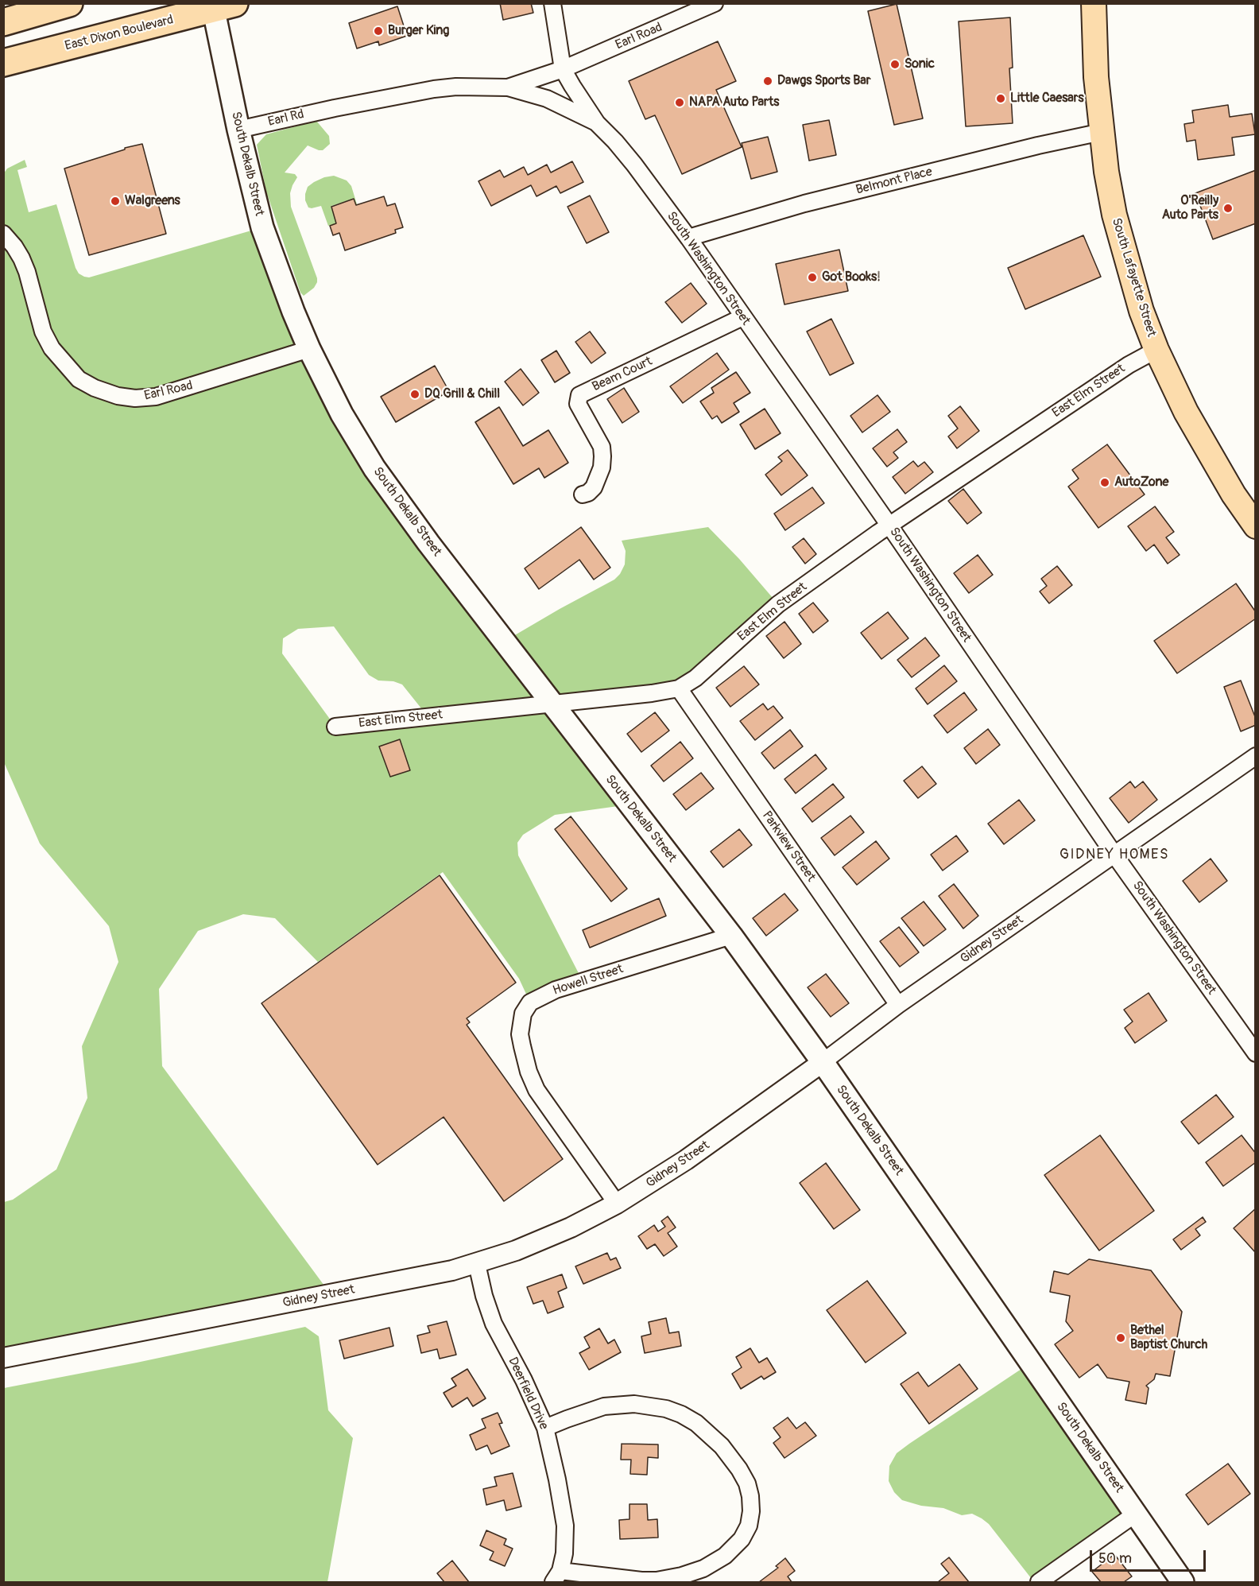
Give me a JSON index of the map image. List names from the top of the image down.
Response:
{
  "streets": {
    "highway": ["East Dixon Boulevard"],
    "main road": ["South Dekalb Street", "South Lafayette Street"],
    "street": [
      "Earl Road",
      "Earl Rd",
      "Belmont Place",
      "South Washington Street",
      "Beam Court",
      "East Elm Street",
      "Parkview Street",
      "Gidney Street",
      "Howell Street",
      "Deerfield Drive"
    ]
  },
  "crossings": [
    ["East Dixon Boulevard", "South Dekalb Street"],
    ["Earl Road", "South Dekalb Street"],
    ["Earl Road", "South Washington Street"],
    ["Earl Rd", "South Dekalb Street"],
    ["Earl Rd", "South Washington Street"],
    ["South Dekalb Street", "East Elm Street"],
    ["South Dekalb Street", "Gidney Street"],
    ["South Dekalb Street", "Howell Street"],
    ["Belmont Place", "South Washington Street"],
    ["Belmont Place", "South Lafayette Street"],
    ["South Washington Street", "Beam Court"],
    ["South Washington Street", "East Elm Street"],
    ["South Washington Street", "Gidney Street"],
    ["South Lafayette Street", "East Elm Street"],
    ["East Elm Street", "Parkview Street"],
    ["Parkview Street", "Gidney Street"],
    ["Gidney Street", "Howell Street"],
    ["Gidney Street", "Deerfield Drive"]
  ],
  "districts": ["GIDNEY HOMES"],
  "places": [
    "Burger King",
    "Sonic",
    "Dawgs Sports Bar",
    "Little Caesars",
    "NAPA Auto Parts",
    "Walgreens",
    "O'Reilly Auto Parts",
    "Got Books!",
    "DQ Grill & Chill",
    "AutoZone",
    "Bethel Baptist Church"
  ],
  "scale_bar": "50 m"
}
